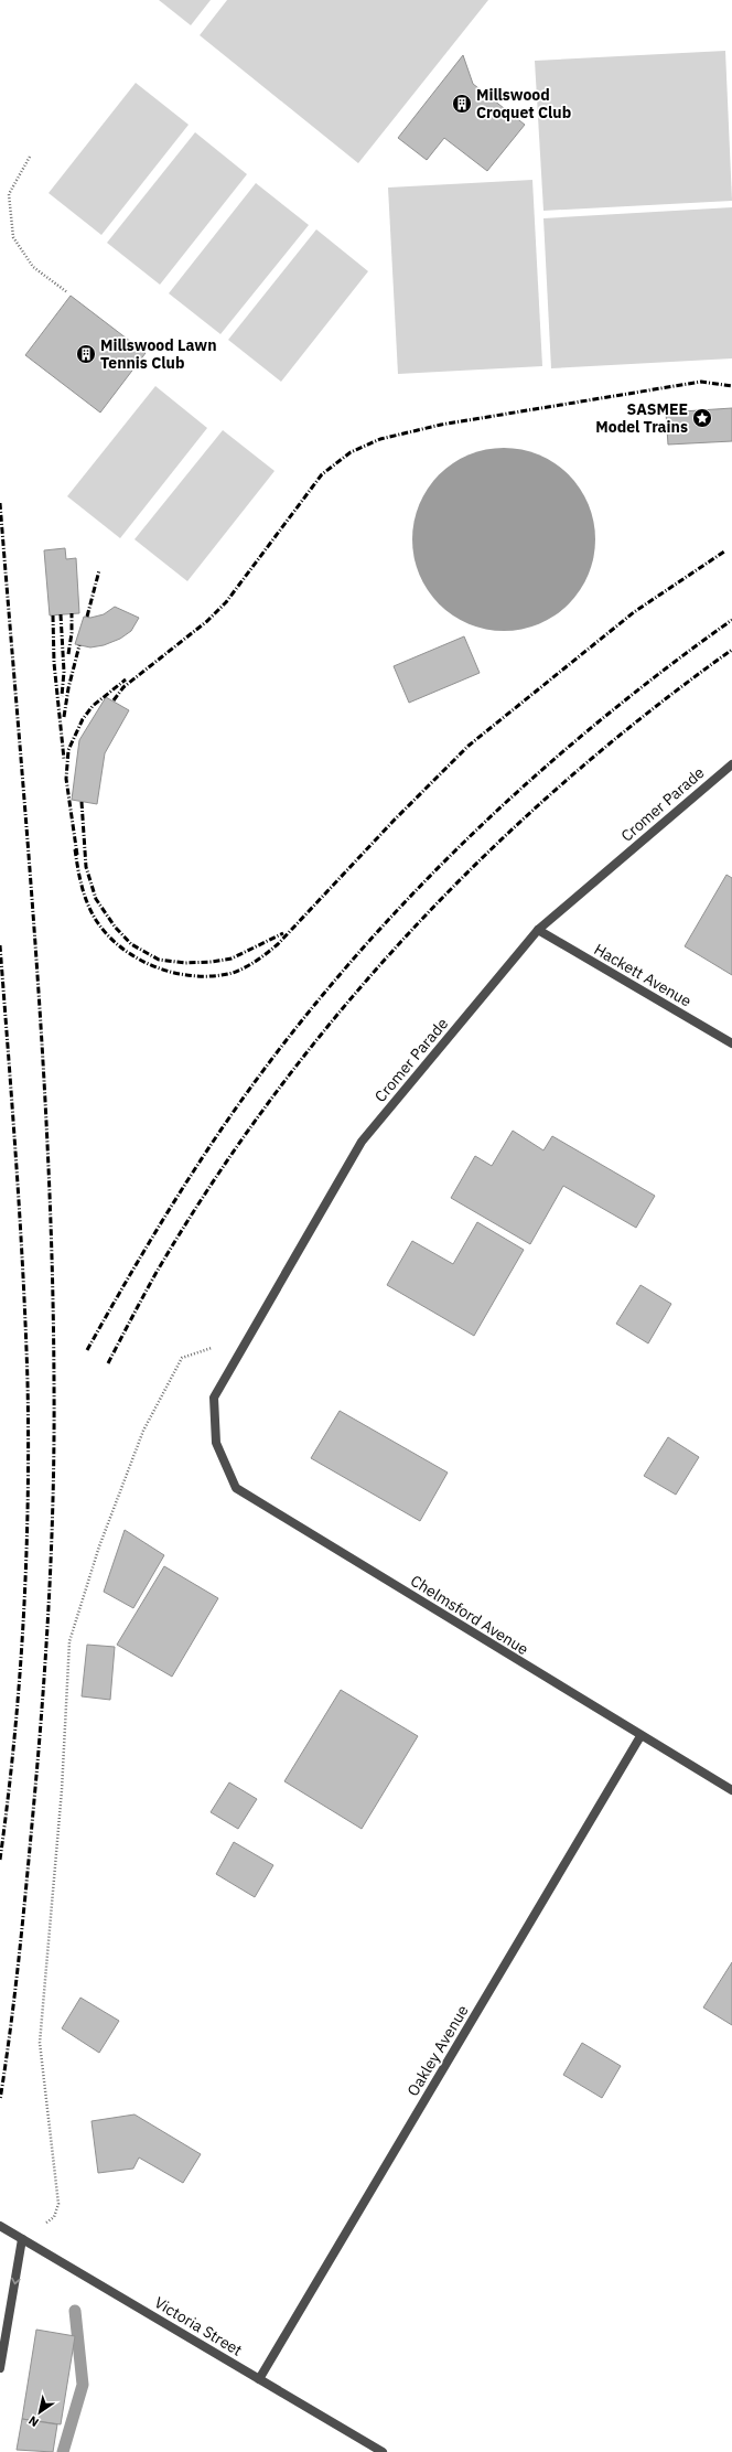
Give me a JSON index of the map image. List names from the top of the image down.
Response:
{
  "streets": {
    "street": [
      "Cromer Parade",
      "Hackett Avenue",
      "Chelmsford Avenue",
      "Oakley Avenue",
      "Victoria Street"
    ]
  },
  "crossings": [
    ["Cromer Parade", "Hackett Avenue"],
    ["Cromer Parade", "Chelmsford Avenue"],
    ["Chelmsford Avenue", "Oakley Avenue"],
    ["Oakley Avenue", "Victoria Street"]
  ],
  "places": {
    "building": ["Millswood Croquet Club", "Millswood Lawn Tennis Club"],
    "place": ["SASMEE Model Trains"]
  },
  "north": "bottom left"
}
